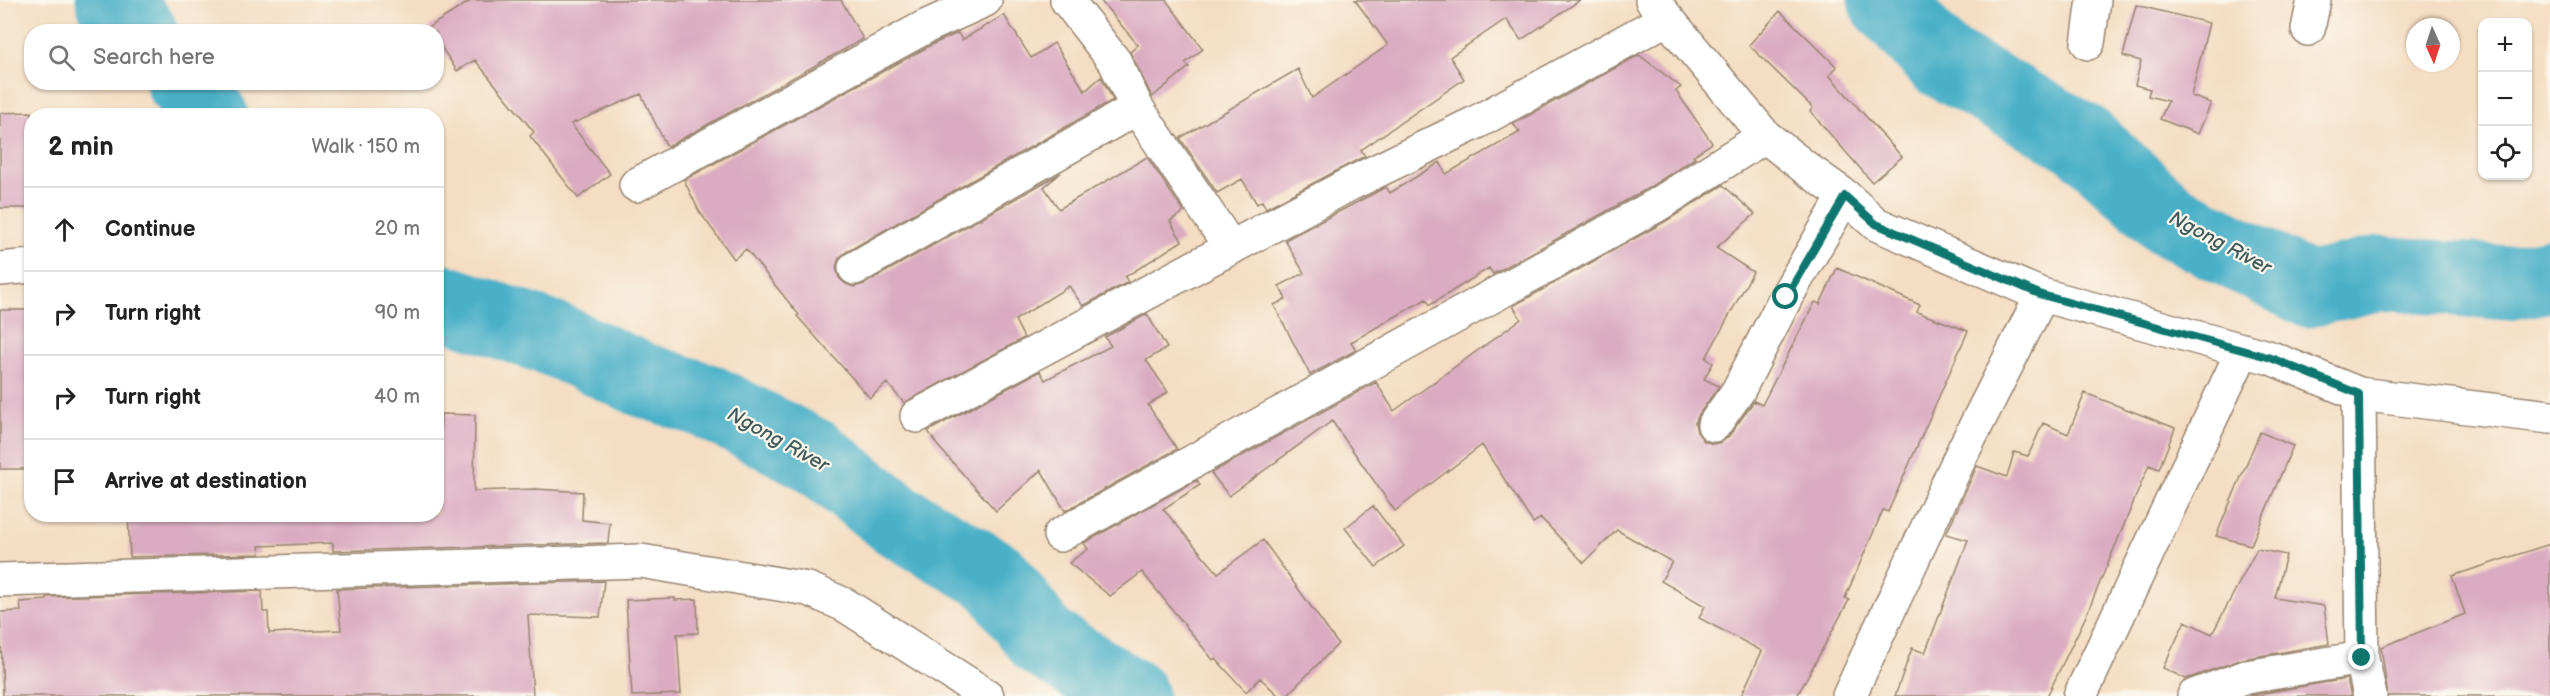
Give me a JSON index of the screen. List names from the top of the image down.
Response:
{
  "water": ["Ngong River"],
  "north": "bottom",
  "page": {
    "map_buttons": ["+", "−"],
    "search": "Search here",
    "heading": ["2 min", "Walk · 150 m"],
    "list": [
      ["Continue", "20 m"],
      ["Turn right", "90 m"],
      ["Turn right", "40 m"],
      "Arrive at destination"
    ]
  }
}
